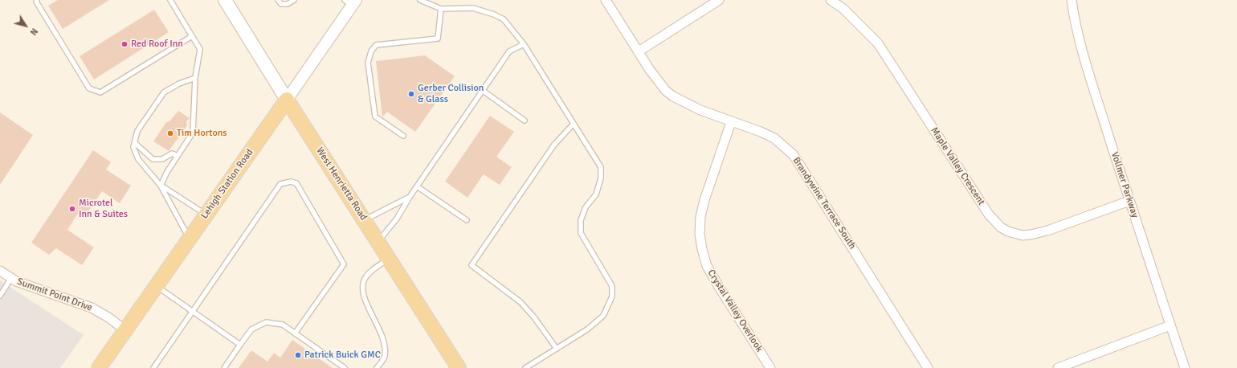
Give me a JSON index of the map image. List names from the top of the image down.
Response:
{
  "streets": {
    "main road": ["Lehigh Station Road", "West Henrietta Road"],
    "street": [
      "Maple Valley Crescent",
      "Vollmer Parkway",
      "Brandywine Terrace South",
      "Summit Point Drive",
      "Crystal Valley Overlook"
    ]
  },
  "crossings": [
    ["Maple Valley Crescent", "Vollmer Parkway"],
    ["Lehigh Station Road", "West Henrietta Road"],
    ["Lehigh Station Road", "Summit Point Drive"],
    ["Brandywine Terrace South", "Crystal Valley Overlook"]
  ],
  "places": [
    "Red Roof Inn",
    "Gerber Collision & Glass",
    "Tim Hortons",
    "Microtel Inn & Suites",
    "Patrick Buick GMC"
  ],
  "north": "bottom right"
}
